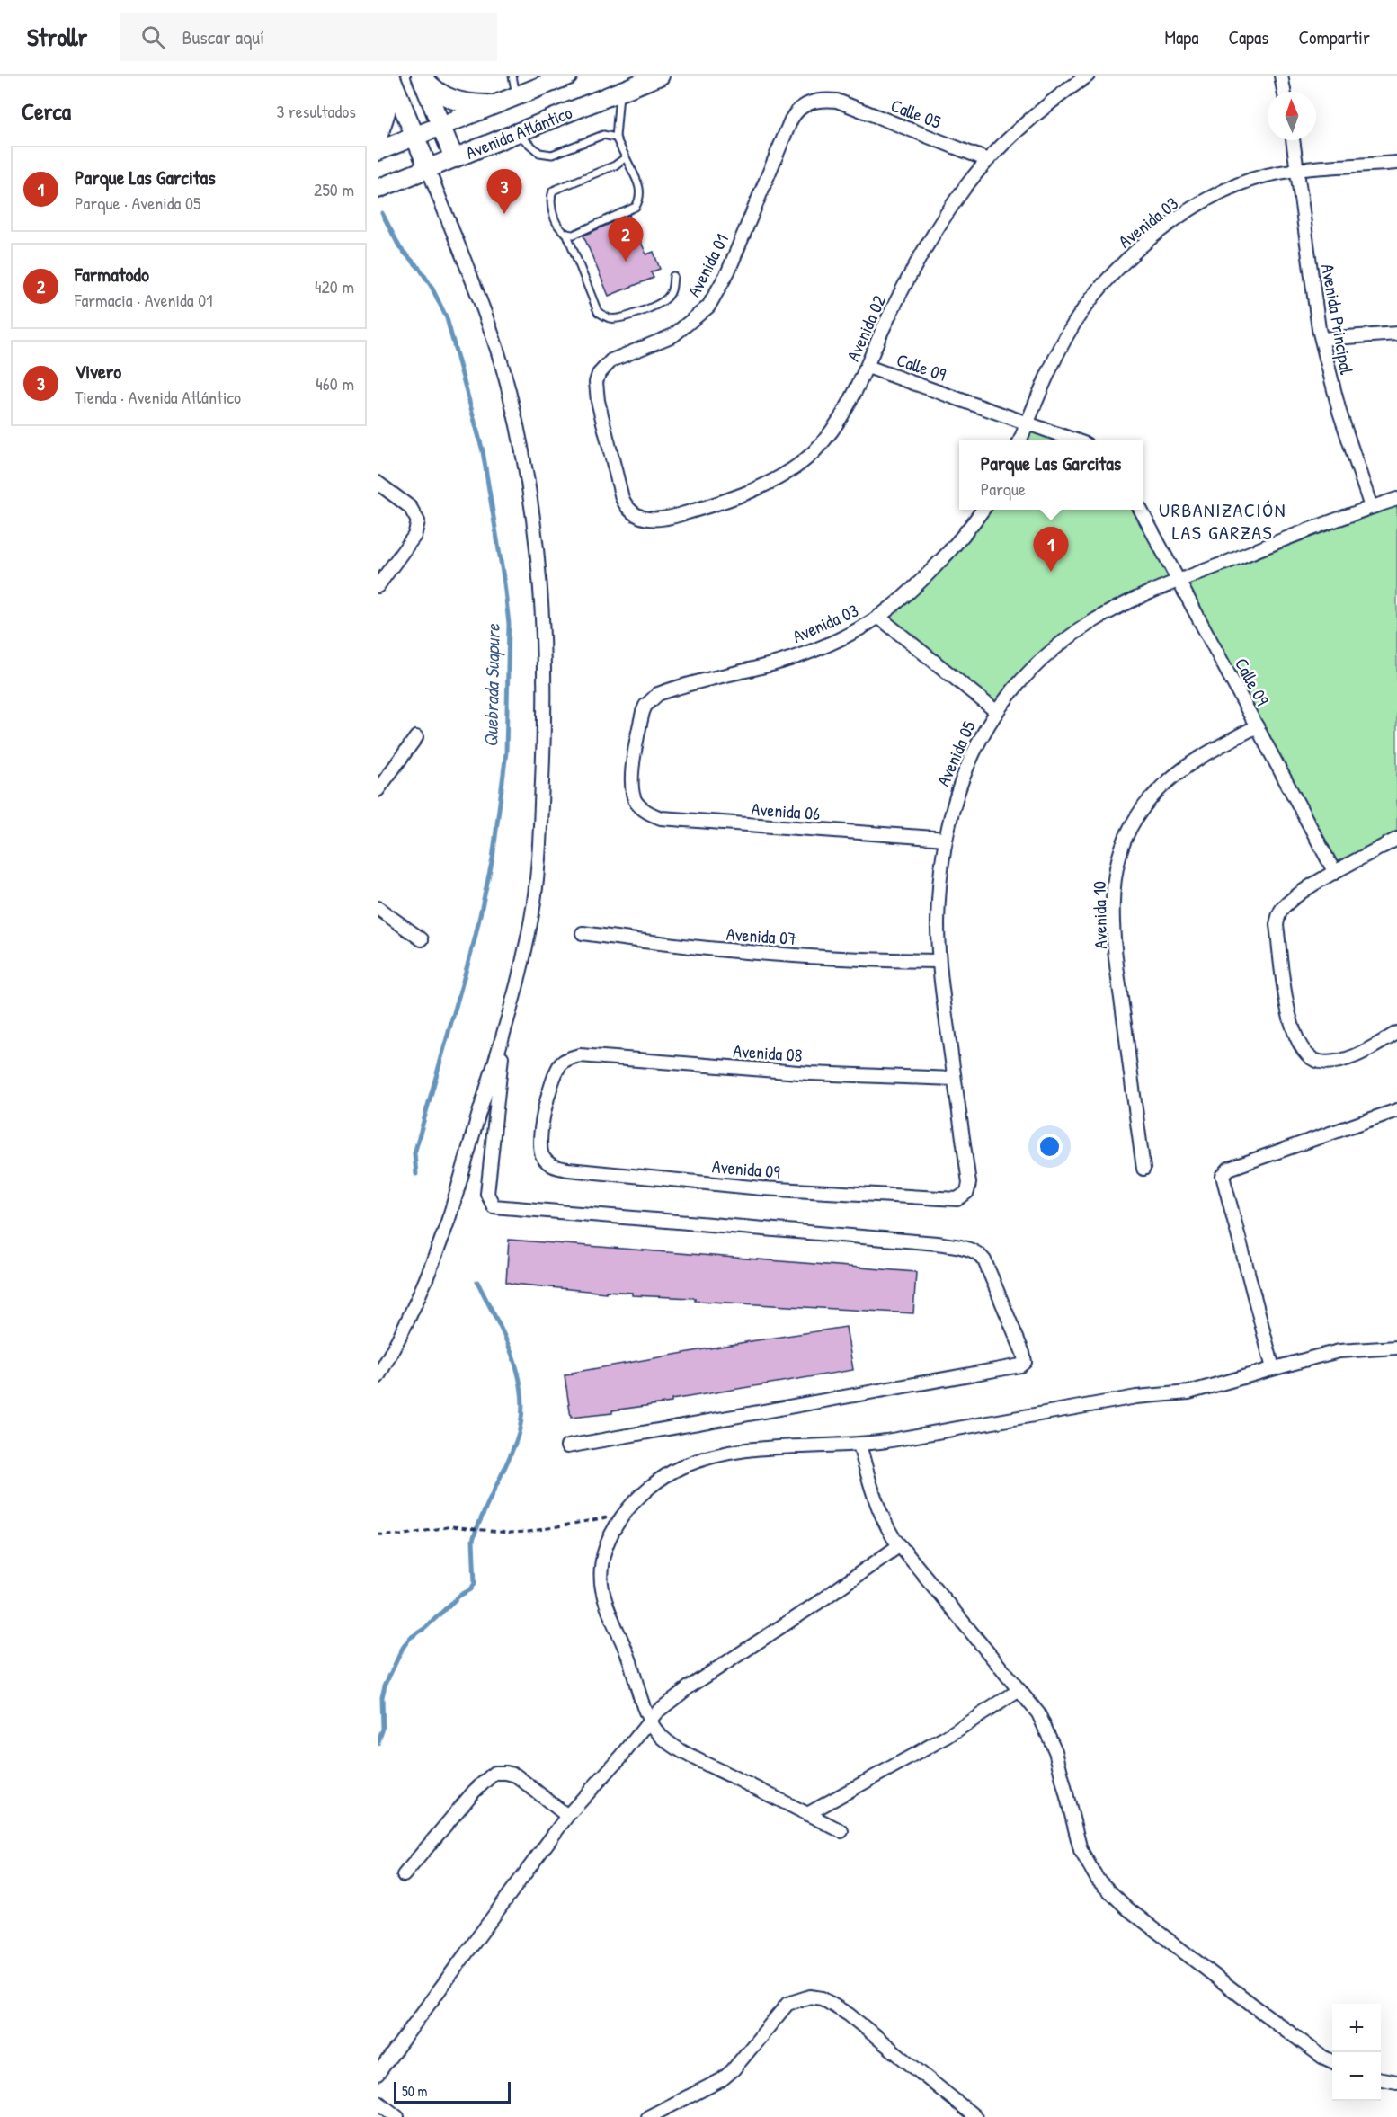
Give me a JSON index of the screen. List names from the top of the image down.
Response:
{
  "streets": {
    "main road": ["Avenida Atlántico"],
    "street": [
      "Calle 05",
      "Avenida 03",
      "Avenida 01",
      "Avenida Principal",
      "Avenida 02",
      "Calle 09",
      "Avenida 05",
      "Avenida 06",
      "Avenida 10",
      "Avenida 07",
      "Avenida 08",
      "Avenida 09"
    ]
  },
  "crossings": [
    ["Calle 05", "Avenida 01"],
    ["Calle 05", "Avenida 02"],
    ["Avenida 03", "Avenida Principal"],
    ["Avenida 03", "Calle 09"],
    ["Avenida 03", "Avenida 06"],
    ["Avenida 01", "Avenida 02"],
    ["Avenida Principal", "Avenida 05"],
    ["Avenida 02", "Calle 09"],
    ["Calle 09", "Avenida 05"],
    ["Calle 09", "Avenida 10"],
    ["Avenida 05", "Avenida 06"],
    ["Avenida 05", "Avenida 07"],
    ["Avenida 05", "Avenida 08"],
    ["Avenida 05", "Avenida 09"],
    ["Avenida 08", "Avenida 09"]
  ],
  "districts": ["URBANIZACIÓN LAS GARZAS"],
  "water": ["Quebrada Suapure"],
  "scale_bar": "50 m",
  "north": "top",
  "page": {
    "header": "Strollr",
    "search": "Buscar aquí",
    "nav": ["Mapa", "Capas", "Compartir"],
    "heading": ["Cerca", "3 resultados"],
    "list": [
      {
        "mark": "1",
        "name": "Parque Las Garcitas",
        "note": "Parque · Avenida 05",
        "value": "250 m"
      },
      {
        "mark": "2",
        "name": "Farmatodo",
        "note": "Farmacia · Avenida 01",
        "value": "420 m"
      },
      {
        "mark": "3",
        "name": "Vivero",
        "note": "Tienda · Avenida Atlántico",
        "value": "460 m"
      }
    ],
    "pins": ["3", "2", "1"],
    "popup": ["Parque Las Garcitas", "Parque"],
    "map_buttons": ["+", "−"],
    "scale": "50 m"
  }
}
